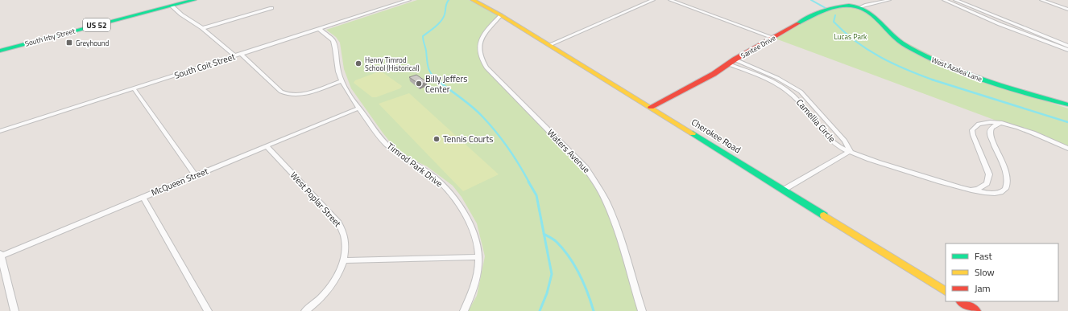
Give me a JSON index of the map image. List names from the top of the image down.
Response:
{
  "streets": {
    "street": [
      "US 52",
      "South Irby Street",
      "Santee Drive",
      "South Coit Street",
      "West Azalea Lane",
      "Camellia Circle",
      "Cherokee Road",
      "Waters Avenue",
      "Timrod Park Drive",
      "McQueen Street",
      "West Poplar Street"
    ]
  },
  "crossings": [
    ["Santee Drive", "West Azalea Lane"],
    ["Santee Drive", "Camellia Circle"],
    ["Santee Drive", "Cherokee Road"],
    ["South Coit Street", "Timrod Park Drive"],
    ["Cherokee Road", "Waters Avenue"],
    ["Timrod Park Drive", "McQueen Street"],
    ["McQueen Street", "West Poplar Street"]
  ],
  "parks": ["Lucas Park"],
  "places": {
    "transit": ["Greyhound"],
    "other": ["Henry Timrod School (Historical)", "Billy Jeffers Center", "Tennis Courts"]
  },
  "legend": ["Fast", "Slow", "Jam"]
}
